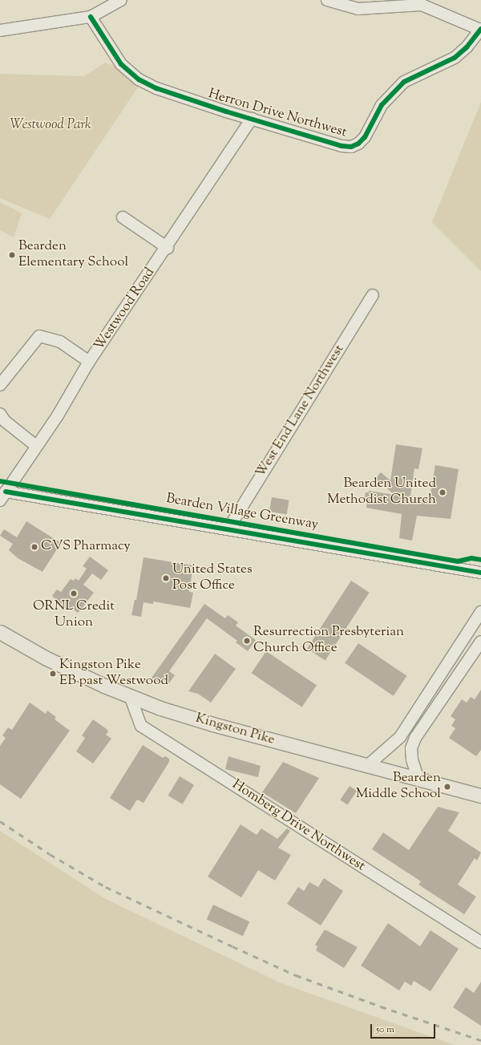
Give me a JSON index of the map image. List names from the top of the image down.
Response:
{
  "streets": {
    "main road": ["Kingston Pike"],
    "street": [
      "Herron Drive Northwest",
      "Westwood Road",
      "West End Lane Northwest",
      "Homberg Drive Northwest"
    ],
    "cycle path": ["Bearden Village Greenway"]
  },
  "crossings": [
    ["Herron Drive Northwest", "Westwood Road"],
    ["Kingston Pike", "Homberg Drive Northwest"]
  ],
  "parks": ["Westwood Park"],
  "places": [
    "Bearden Elementary School",
    "Bearden United Methodist Church",
    "CVS Pharmacy",
    "United States Post Office",
    "ORNL Credit Union",
    "Resurrection Presbyterian Church Office",
    "Kingston Pike EB past Westwood",
    "Bearden Middle School"
  ],
  "scale_bar": "50 m"
}
